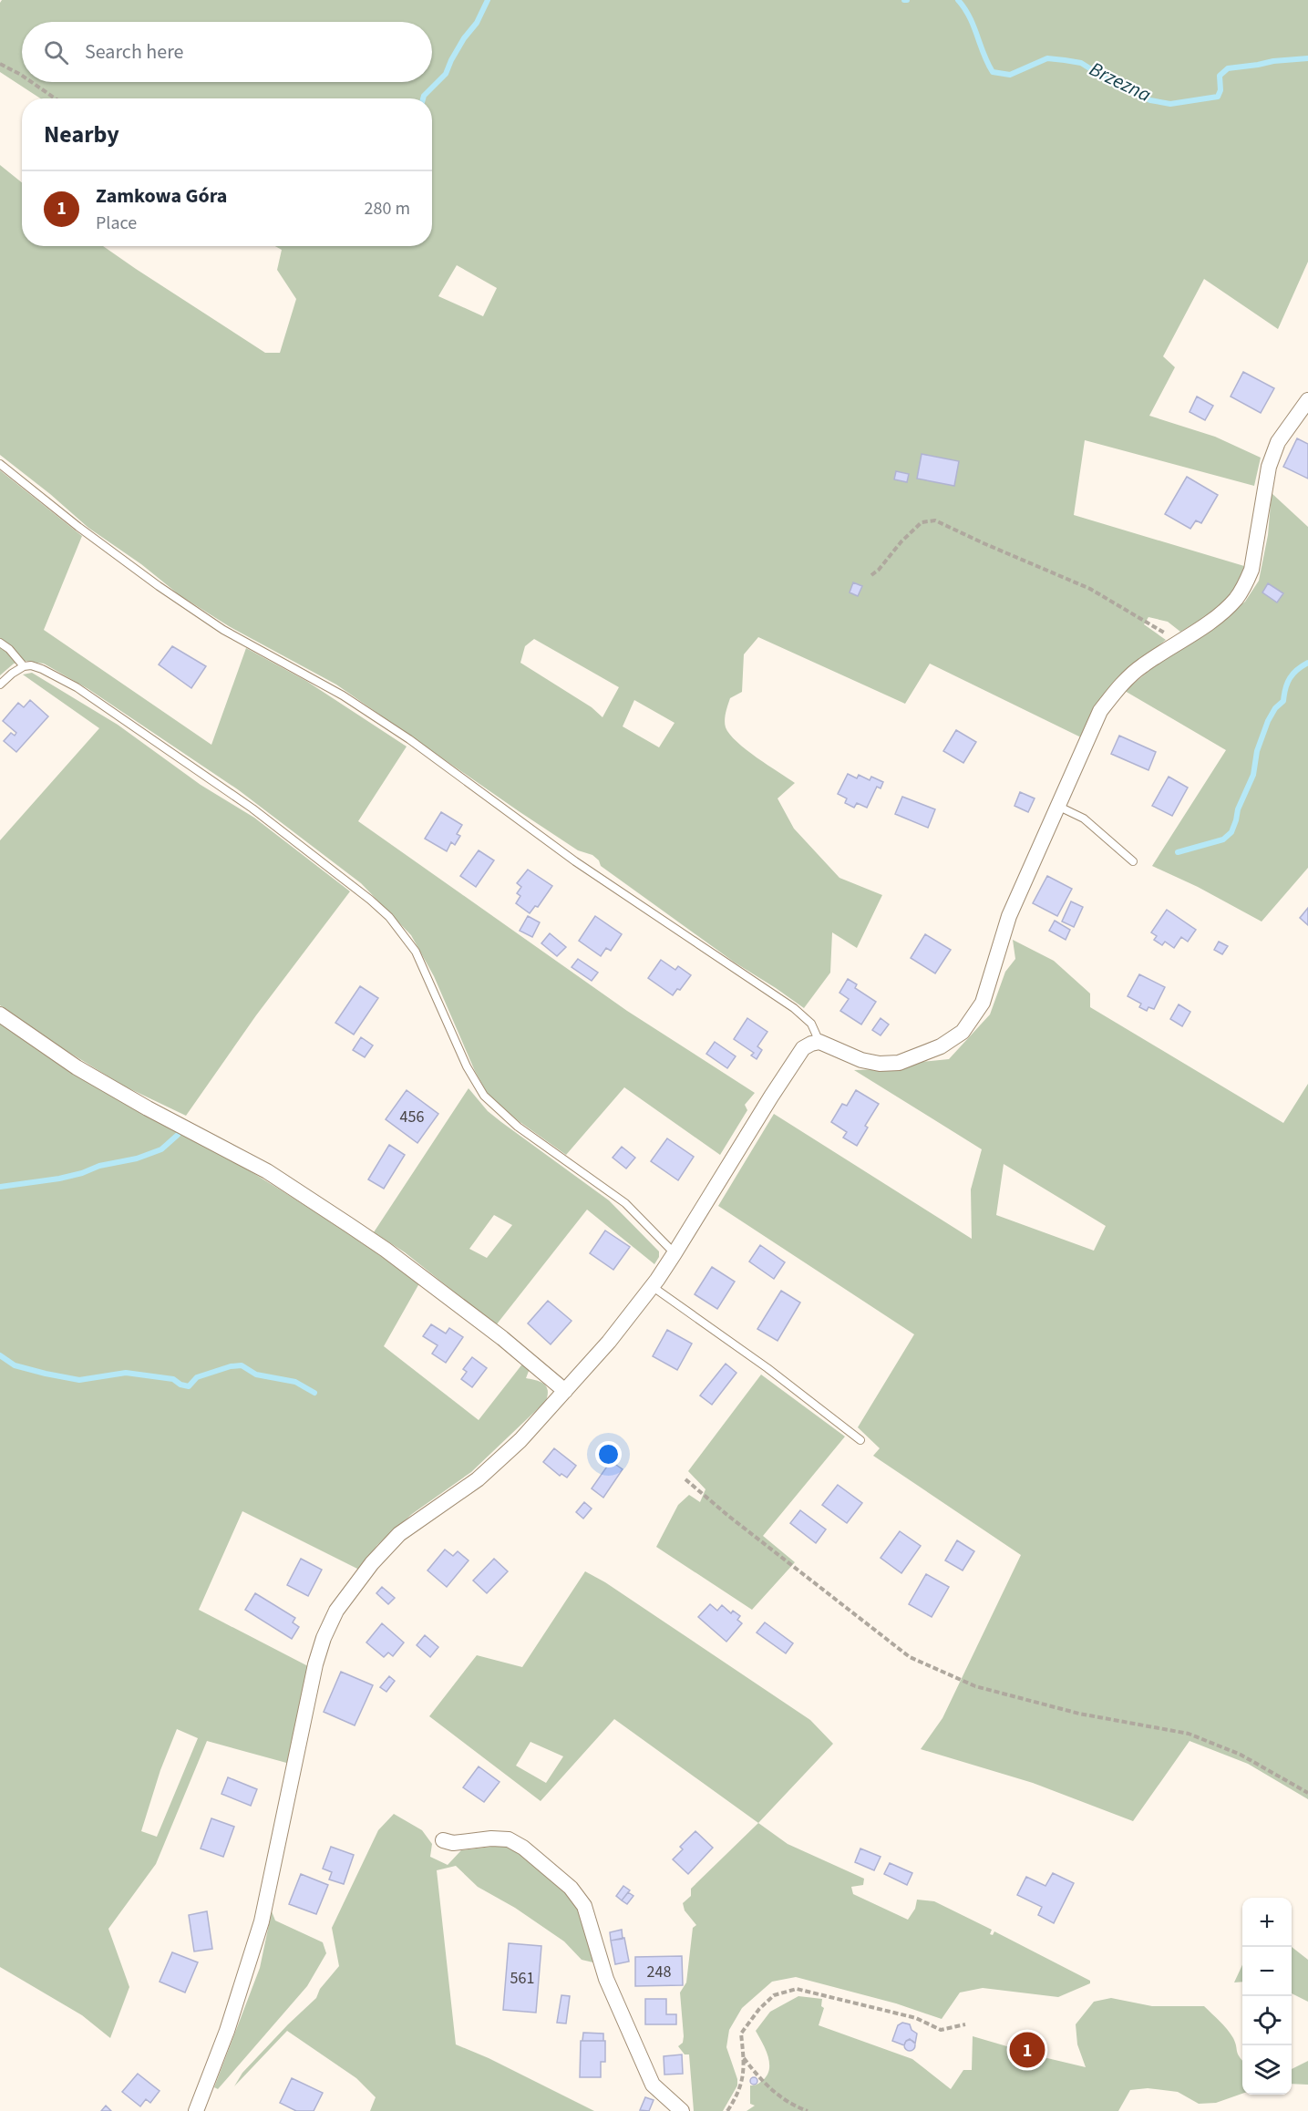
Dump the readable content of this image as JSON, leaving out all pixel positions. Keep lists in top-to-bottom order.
{
  "water": ["Brzezna"],
  "house_numbers": ["456", "248", "561"],
  "page": {
    "search": "Search here",
    "heading": "Nearby",
    "list": [
      {
        "mark": "1",
        "name": "Zamkowa Góra",
        "note": "Place",
        "value": "280 m"
      }
    ],
    "map_buttons": ["+", "−"],
    "pins": "1"
  }
}
